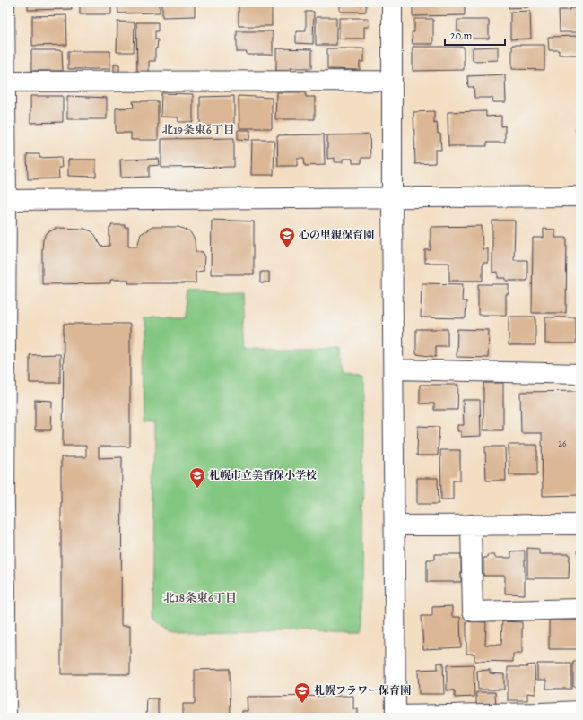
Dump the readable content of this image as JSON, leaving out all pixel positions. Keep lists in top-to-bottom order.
{
  "districts": ["北19条東6丁目", "北18条東6丁目"],
  "places": {
    "school or university": ["心の里親保育園", "札幌市立美香保小学校", "札幌フラワー保育園"]
  },
  "house_numbers": ["26"],
  "scale_bar": "20 m"
}
